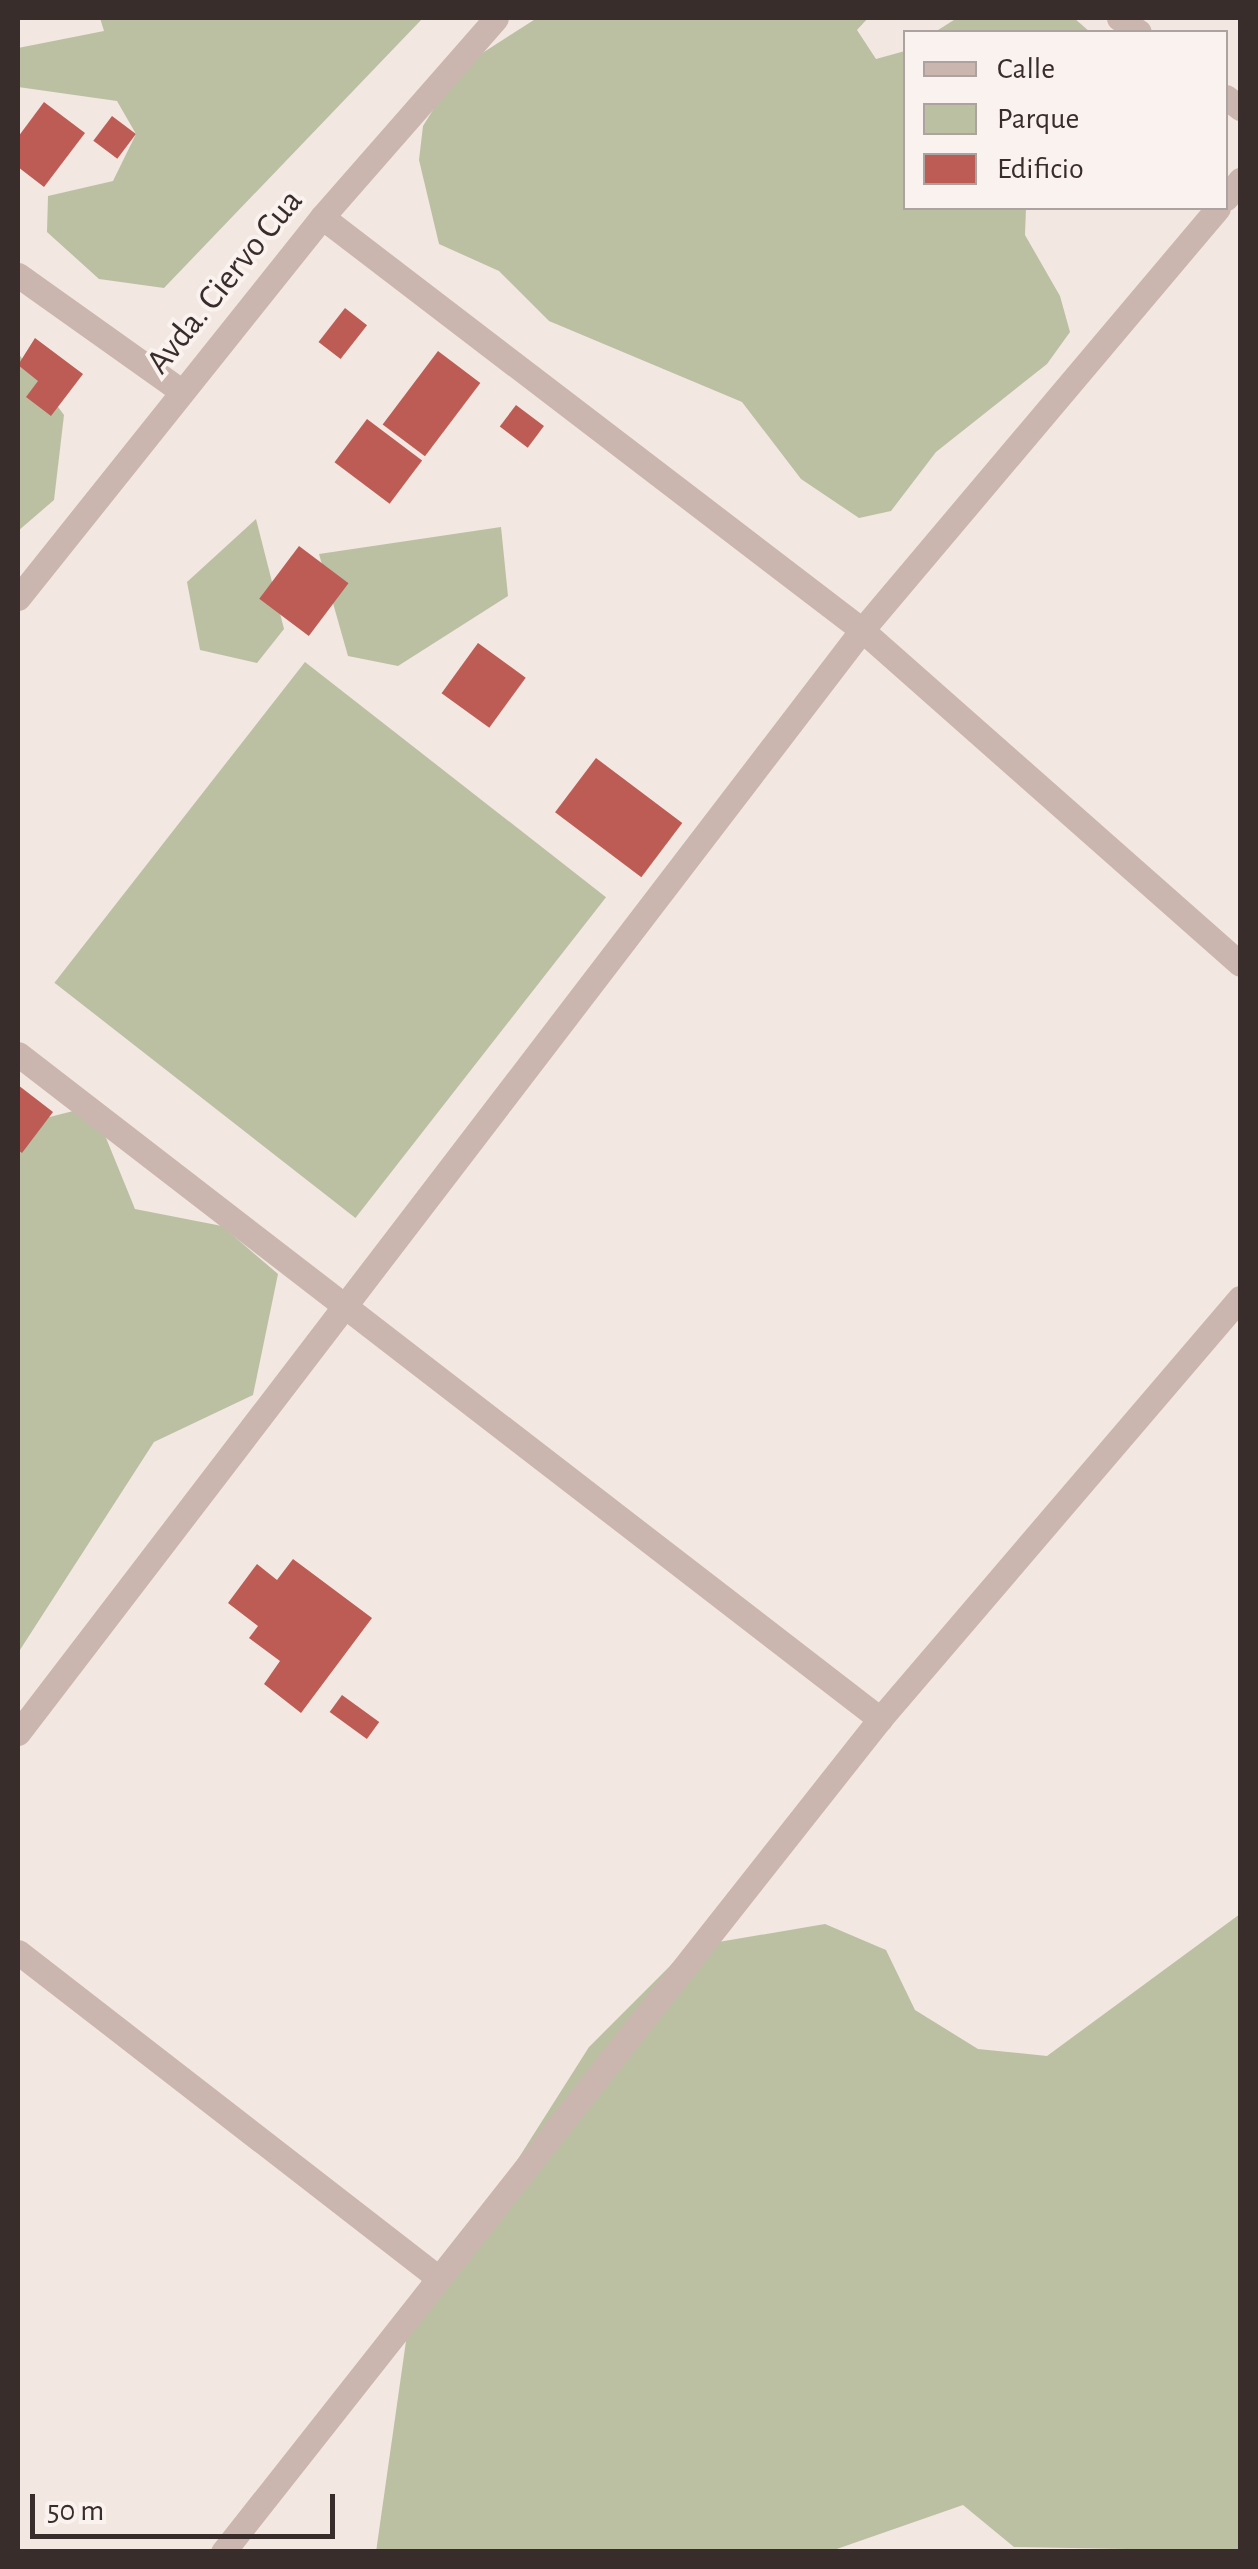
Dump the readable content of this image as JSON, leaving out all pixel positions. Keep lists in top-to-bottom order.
{
  "streets": {
    "street": ["Avda. Ciervo Cua"]
  },
  "legend": ["Calle", "Parque", "Edificio"],
  "scale_bar": "50 m"
}
